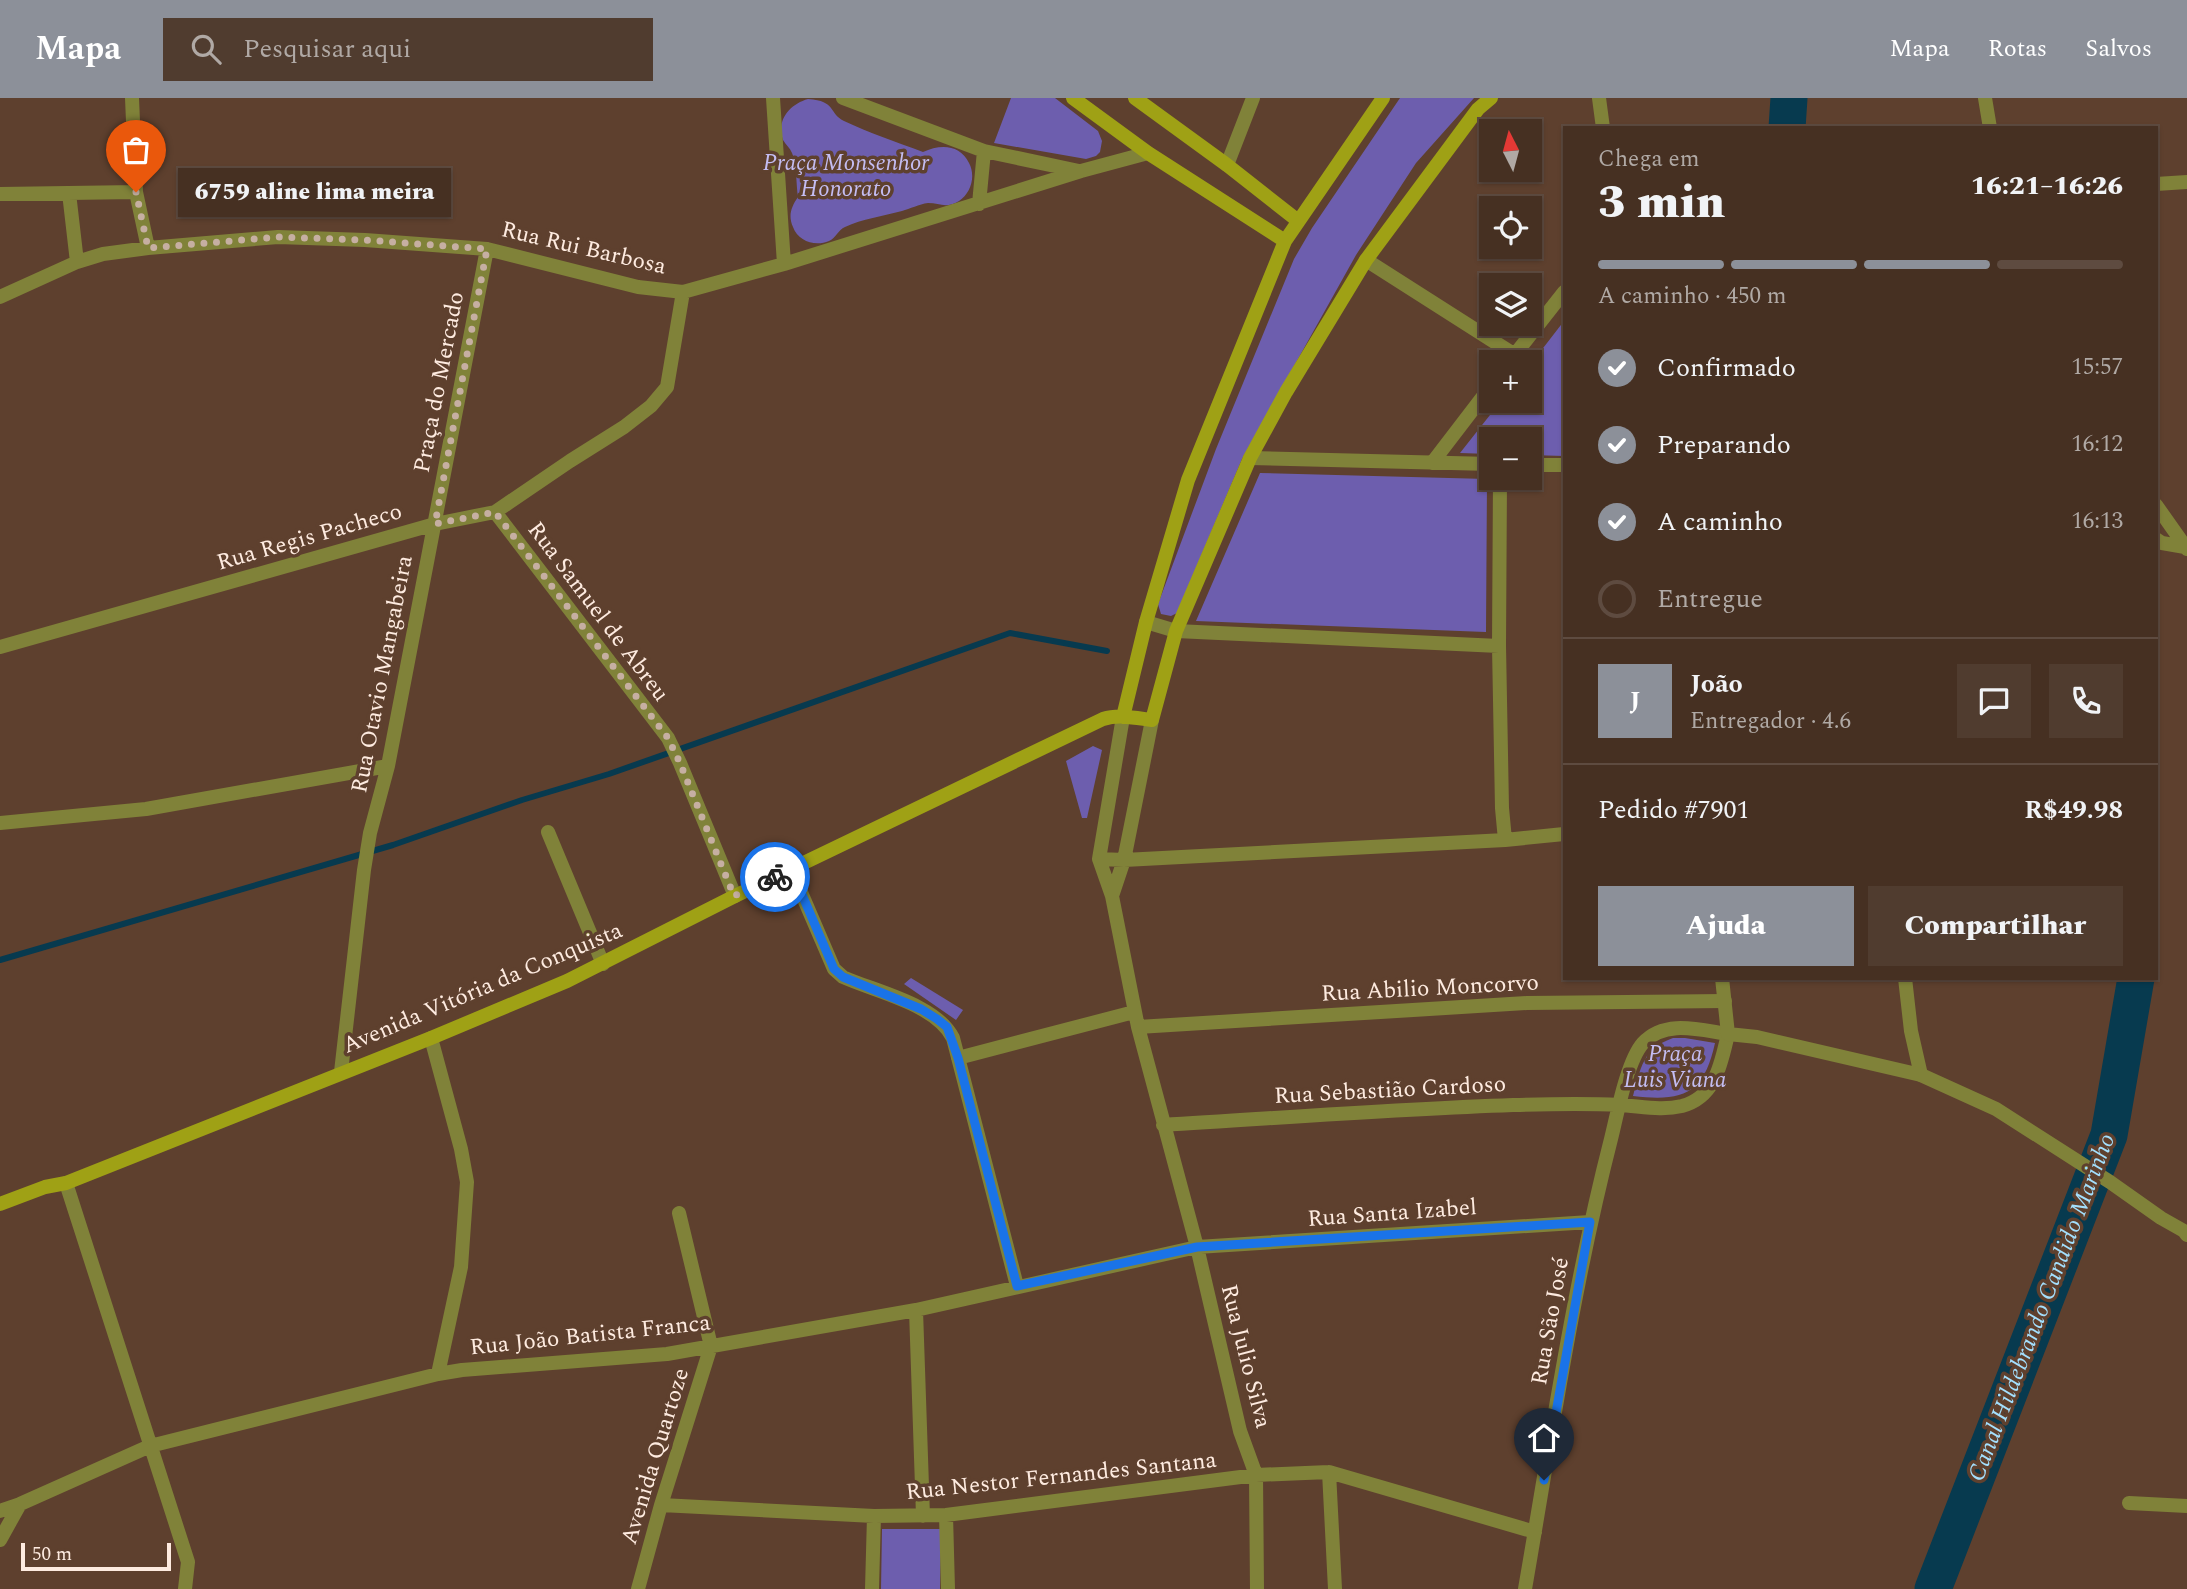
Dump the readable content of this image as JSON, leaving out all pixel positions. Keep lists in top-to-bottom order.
{
  "streets": {
    "main road": ["Avenida Vitória da Conquista"],
    "street": [
      "Rua Rui Barbosa",
      "Praça do Mercado",
      "Rua Regis Pacheco",
      "Rua Samuel de Abreu",
      "Rua Otavio Mangabeira",
      "Rua Abilio Moncorvo",
      "Rua Sebastião Cardoso",
      "Rua Santa Izabel",
      "Rua São José",
      "Rua João Batista Franca",
      "Rua Julio Silva",
      "Avenida Quartoze",
      "Rua Nestor Fernandes Santana"
    ]
  },
  "crossings": [
    ["Rua Rui Barbosa", "Praça do Mercado"],
    ["Rua Rui Barbosa", "Rua Regis Pacheco"],
    ["Praça do Mercado", "Rua Regis Pacheco"],
    ["Praça do Mercado", "Rua Otavio Mangabeira"],
    ["Rua Regis Pacheco", "Rua Samuel de Abreu"],
    ["Rua Regis Pacheco", "Rua Otavio Mangabeira"],
    ["Rua Samuel de Abreu", "Avenida Vitória da Conquista"],
    ["Rua Otavio Mangabeira", "Avenida Vitória da Conquista"],
    ["Rua Abilio Moncorvo", "Rua Julio Silva"],
    ["Rua Sebastião Cardoso", "Rua São José"],
    ["Rua Sebastião Cardoso", "Rua Julio Silva"],
    ["Rua Santa Izabel", "Rua São José"],
    ["Rua Santa Izabel", "Rua João Batista Franca"],
    ["Rua Santa Izabel", "Rua Julio Silva"],
    ["Rua São José", "Rua Nestor Fernandes Santana"],
    ["Rua João Batista Franca", "Rua Julio Silva"],
    ["Rua João Batista Franca", "Avenida Quartoze"],
    ["Rua Julio Silva", "Rua Nestor Fernandes Santana"],
    ["Avenida Quartoze", "Rua Nestor Fernandes Santana"]
  ],
  "water": ["Canal Hildebrando Candido Marinho"],
  "parks": ["Praça Monsenhor Honorato", "Praça Luis Viana"],
  "places": ["6759 aline lima meira"],
  "scale_bar": "50 m",
  "north": "top",
  "page": {
    "header": "Mapa",
    "search": "Pesquisar aqui",
    "nav": ["Mapa", "Rotas", "Salvos"],
    "map_buttons": ["+", "−"],
    "heading": ["3 min", "Chega em", "16:21–16:26"],
    "panel": [
      "João",
      "Entregador · 4.6",
      "Pedido #7901",
      "R$49.98"
    ],
    "bubble": "6759 aline lima meira",
    "bar": "A caminho · 450 m",
    "list": [
      ["Confirmado", "15:57"],
      ["Preparando", "16:12"],
      ["A caminho", "16:13"],
      "Entregue"
    ],
    "round": "J",
    "buttons": ["Ajuda", "Compartilhar"],
    "scale": "50 m"
  }
}
